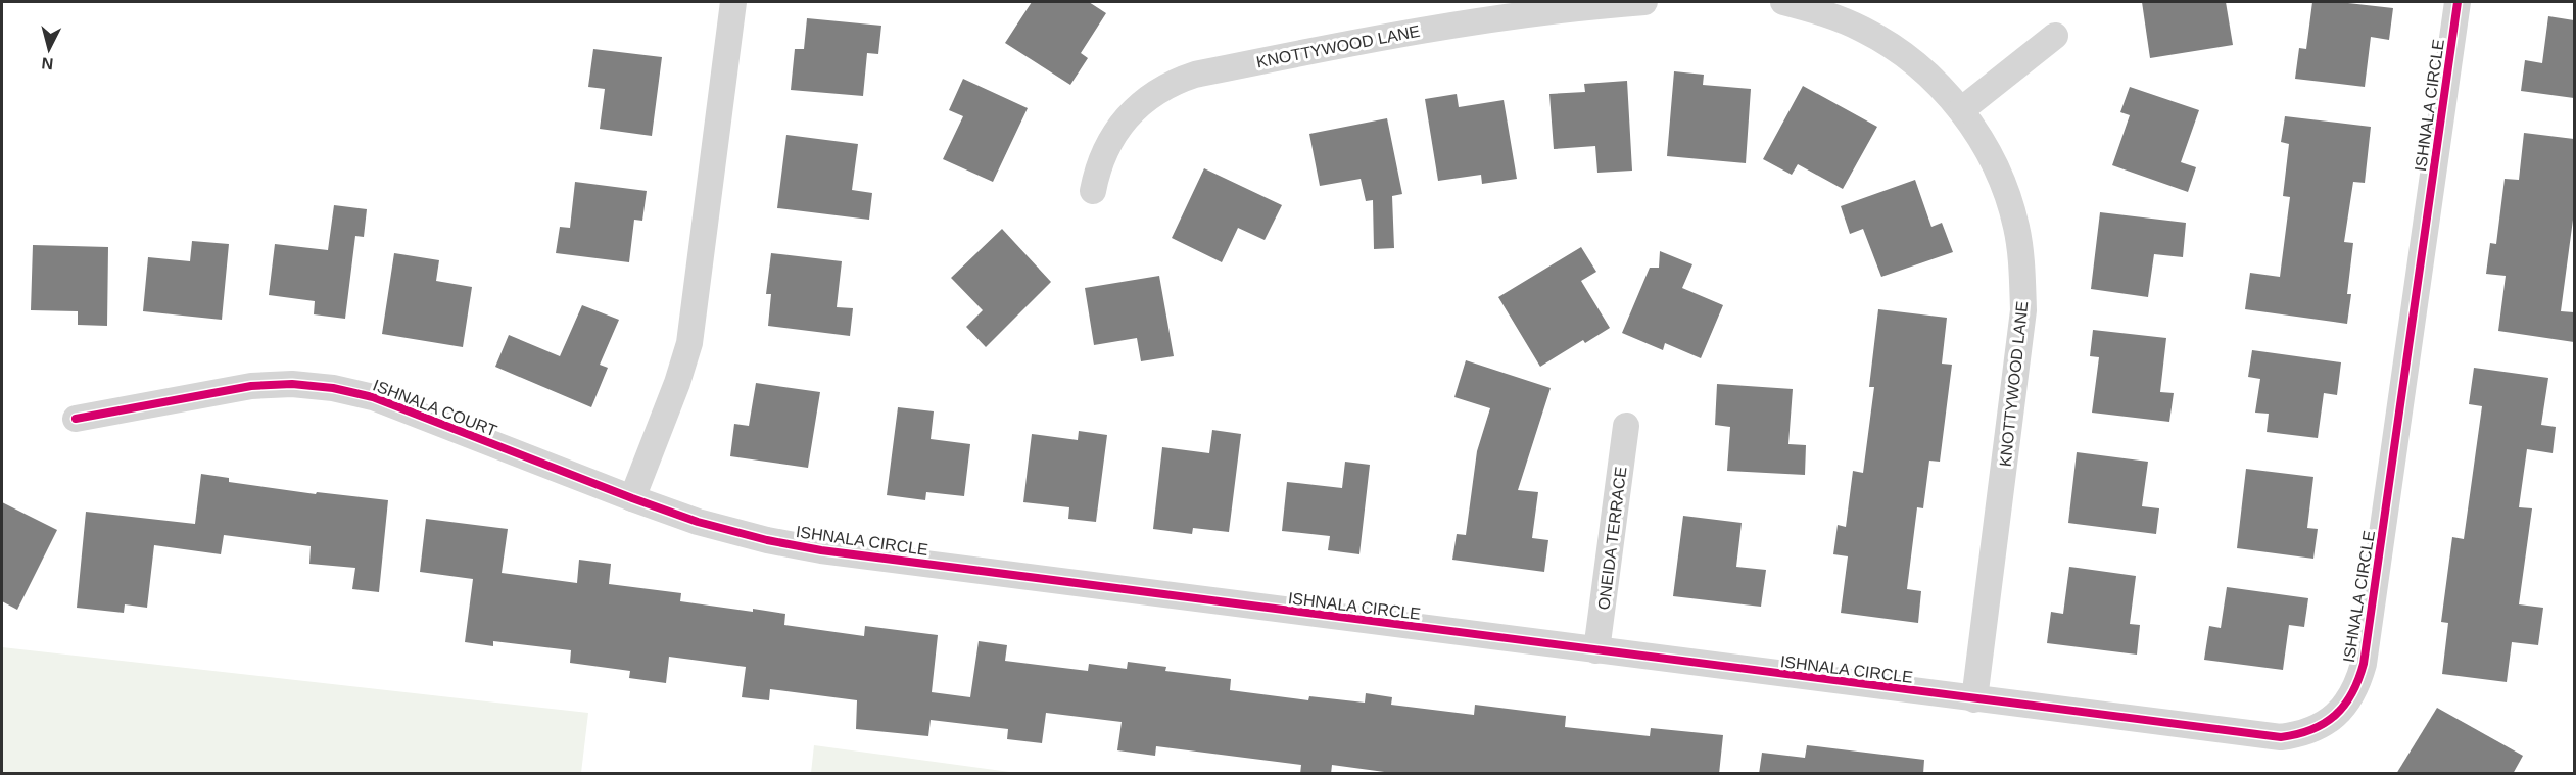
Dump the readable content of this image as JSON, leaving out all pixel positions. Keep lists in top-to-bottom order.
{
  "streets": {
    "street": [
      "KNOTTYWOOD LANE",
      "ISHNALA CIRCLE",
      "ISHNALA COURT",
      "ONEIDA TERRACE"
    ]
  },
  "crossings": [
    ["KNOTTYWOOD LANE", "ISHNALA CIRCLE"],
    ["ISHNALA CIRCLE", "ISHNALA COURT"],
    ["ISHNALA CIRCLE", "ONEIDA TERRACE"]
  ],
  "north": "bottom"
}
